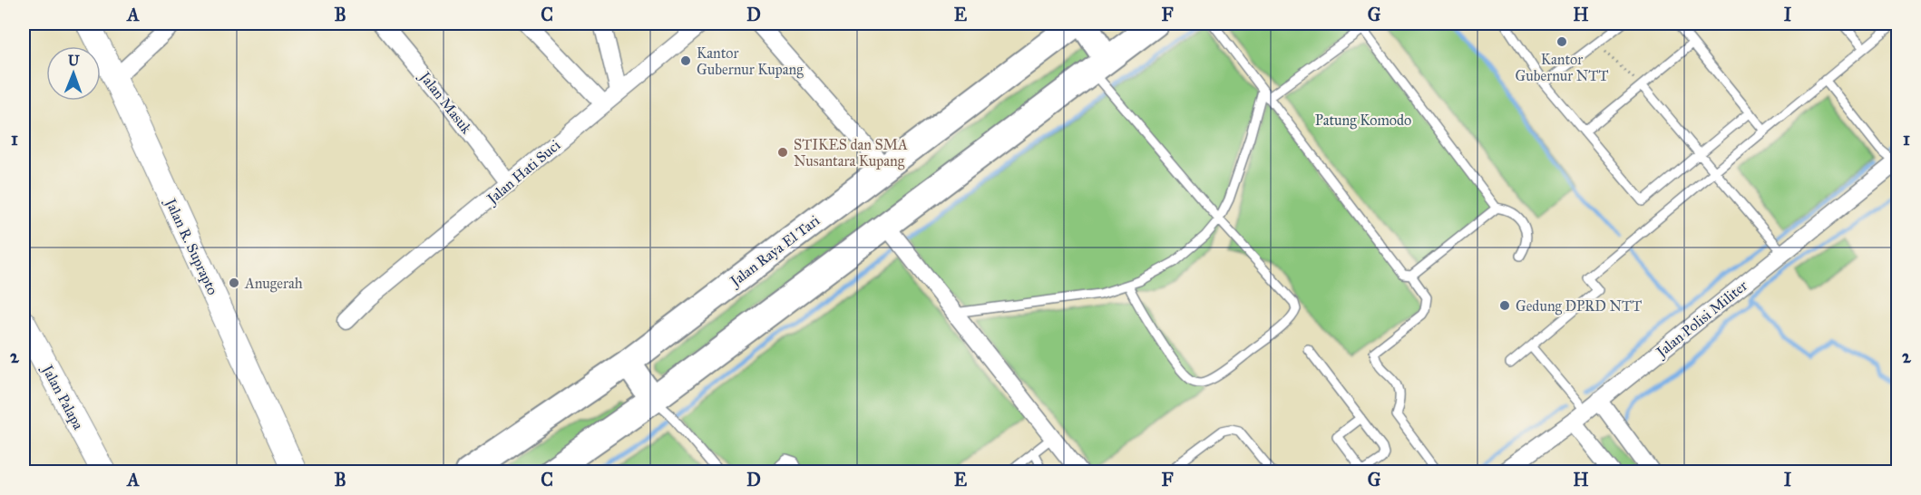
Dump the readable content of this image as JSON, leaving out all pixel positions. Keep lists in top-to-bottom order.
{
  "streets": {
    "main road": ["Jalan Raya El Tari"],
    "street": [
      "Jalan Masuk",
      "Jalan Hati Suci",
      "Jalan R. Suprapto",
      "Jalan Polisi Militer",
      "Jalan Palapa"
    ]
  },
  "crossings": [
    ["Jalan Masuk", "Jalan Hati Suci"]
  ],
  "parks": ["Patung Komodo"],
  "places": [
    "Kantor Gubernur NTT",
    "Kantor Gubernur Kupang",
    "STIKES dan SMA Nusantara Kupang",
    "Anugerah",
    "Gedung DPRD NTT"
  ],
  "north": "top",
  "grid": {
    "columns": [
      "A",
      "B",
      "C",
      "D",
      "E",
      "F",
      "G",
      "H",
      "I"
    ],
    "rows": ["1", "2"]
  }
}
